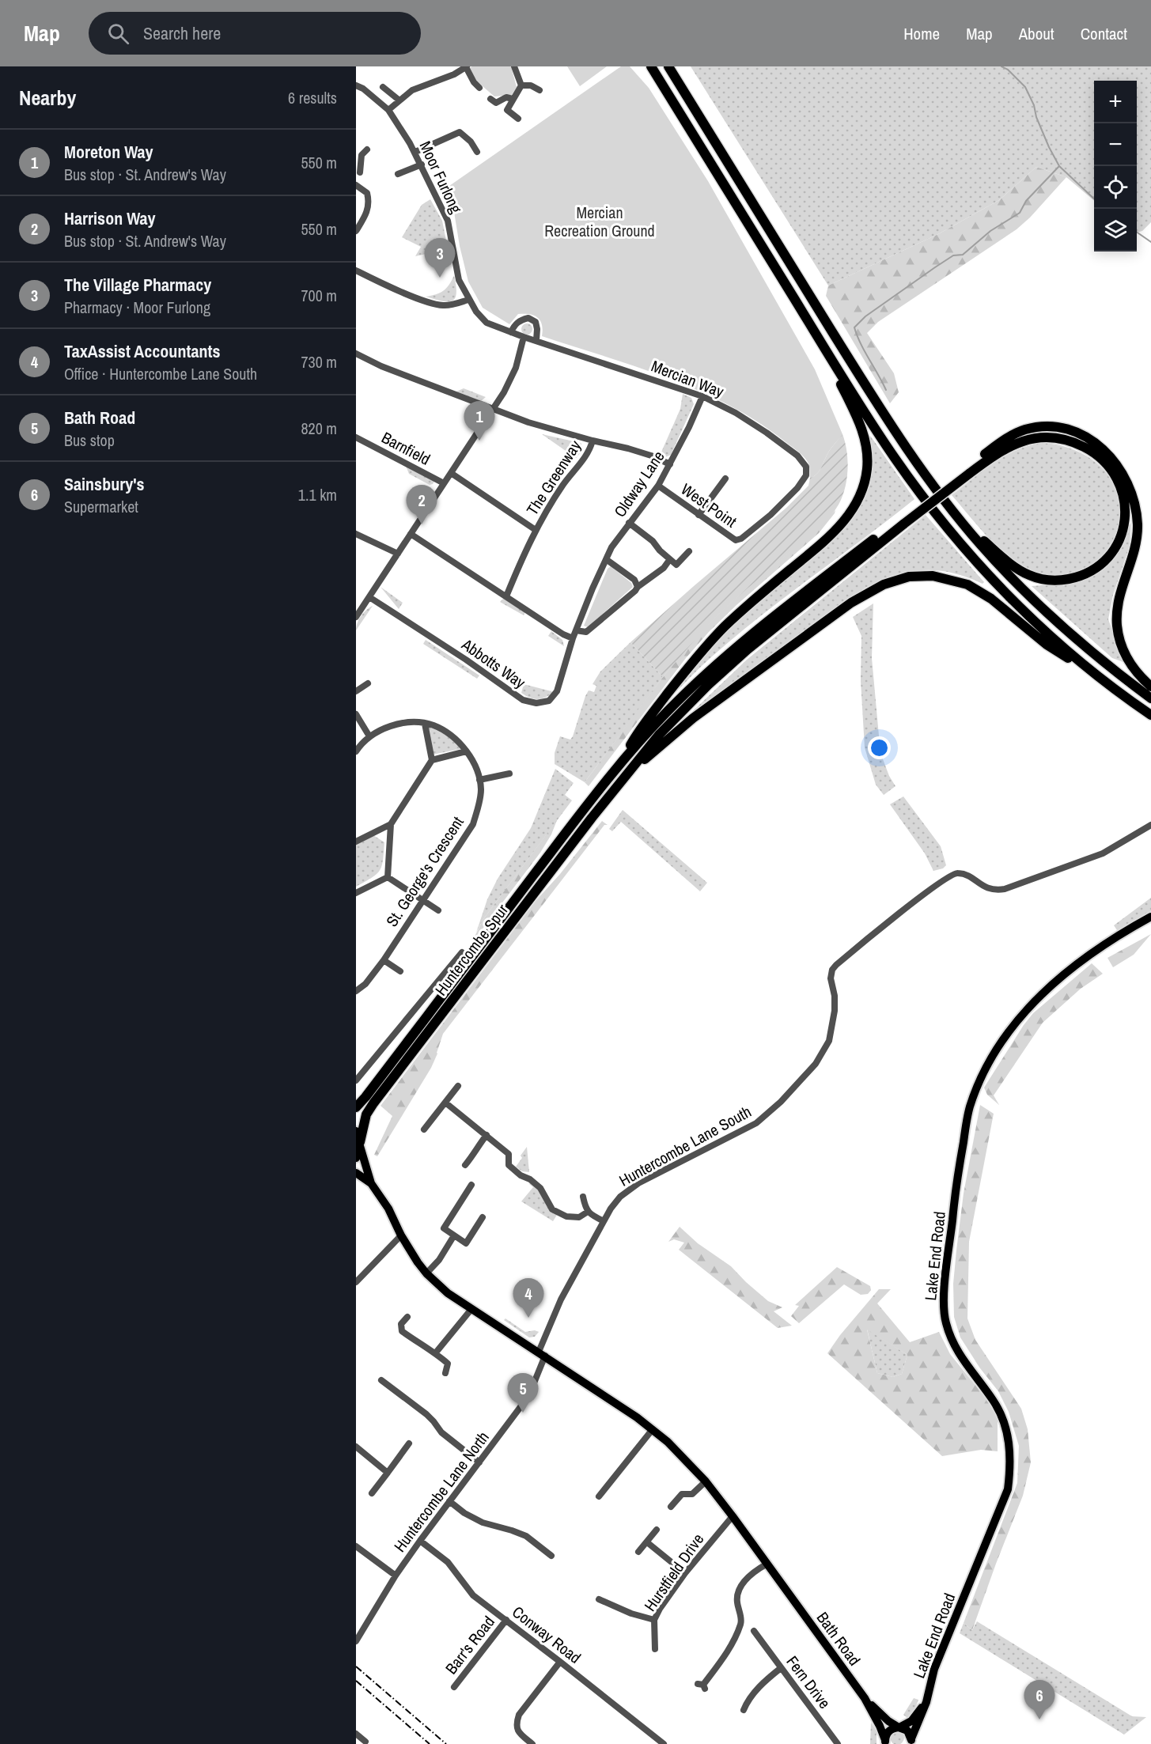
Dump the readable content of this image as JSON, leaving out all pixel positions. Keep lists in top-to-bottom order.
{
  "streets": {
    "highway": ["Huntercombe Spur"],
    "main road": ["Lake End Road", "Bath Road"],
    "street": [
      "Moor Furlong",
      "Mercian Way",
      "Barnfield",
      "The Greenway",
      "Oldway Lane",
      "West Point",
      "Abbotts Way",
      "St. George's Crescent",
      "Huntercombe Lane South",
      "Huntercombe Lane North",
      "Hurstfield Drive",
      "Conway Road",
      "Barr's Road",
      "Fern Drive"
    ]
  },
  "crossings": [
    ["Moor Furlong", "Mercian Way"],
    ["Mercian Way", "Oldway Lane"],
    ["Mercian Way", "West Point"],
    ["Oldway Lane", "West Point"],
    ["Oldway Lane", "Abbotts Way"],
    ["Huntercombe Spur", "Bath Road"],
    ["Huntercombe Lane South", "Huntercombe Lane North"],
    ["Huntercombe Lane South", "Bath Road"],
    ["Lake End Road", "Bath Road"],
    ["Huntercombe Lane North", "Conway Road"],
    ["Huntercombe Lane North", "Bath Road"],
    ["Hurstfield Drive", "Bath Road"],
    ["Conway Road", "Barr's Road"]
  ],
  "parks": ["Mercian Recreation Ground"],
  "page": {
    "header": "Map",
    "search": "Search here",
    "nav": [
      "Home",
      "Map",
      "About",
      "Contact"
    ],
    "heading": ["Nearby", "6 results"],
    "map_buttons": ["+", "−"],
    "list": [
      {
        "mark": "1",
        "name": "Moreton Way",
        "note": "Bus stop · St. Andrew's Way",
        "value": "550 m"
      },
      {
        "mark": "2",
        "name": "Harrison Way",
        "note": "Bus stop · St. Andrew's Way",
        "value": "550 m"
      },
      {
        "mark": "3",
        "name": "The Village Pharmacy",
        "note": "Pharmacy · Moor Furlong",
        "value": "700 m"
      },
      {
        "mark": "4",
        "name": "TaxAssist Accountants",
        "note": "Office · Huntercombe Lane South",
        "value": "730 m"
      },
      {
        "mark": "5",
        "name": "Bath Road",
        "note": "Bus stop",
        "value": "820 m"
      },
      {
        "mark": "6",
        "name": "Sainsbury's",
        "note": "Supermarket",
        "value": "1.1 km"
      }
    ],
    "pins": [
      "3",
      "1",
      "2",
      "4",
      "5",
      "6"
    ]
  }
}
